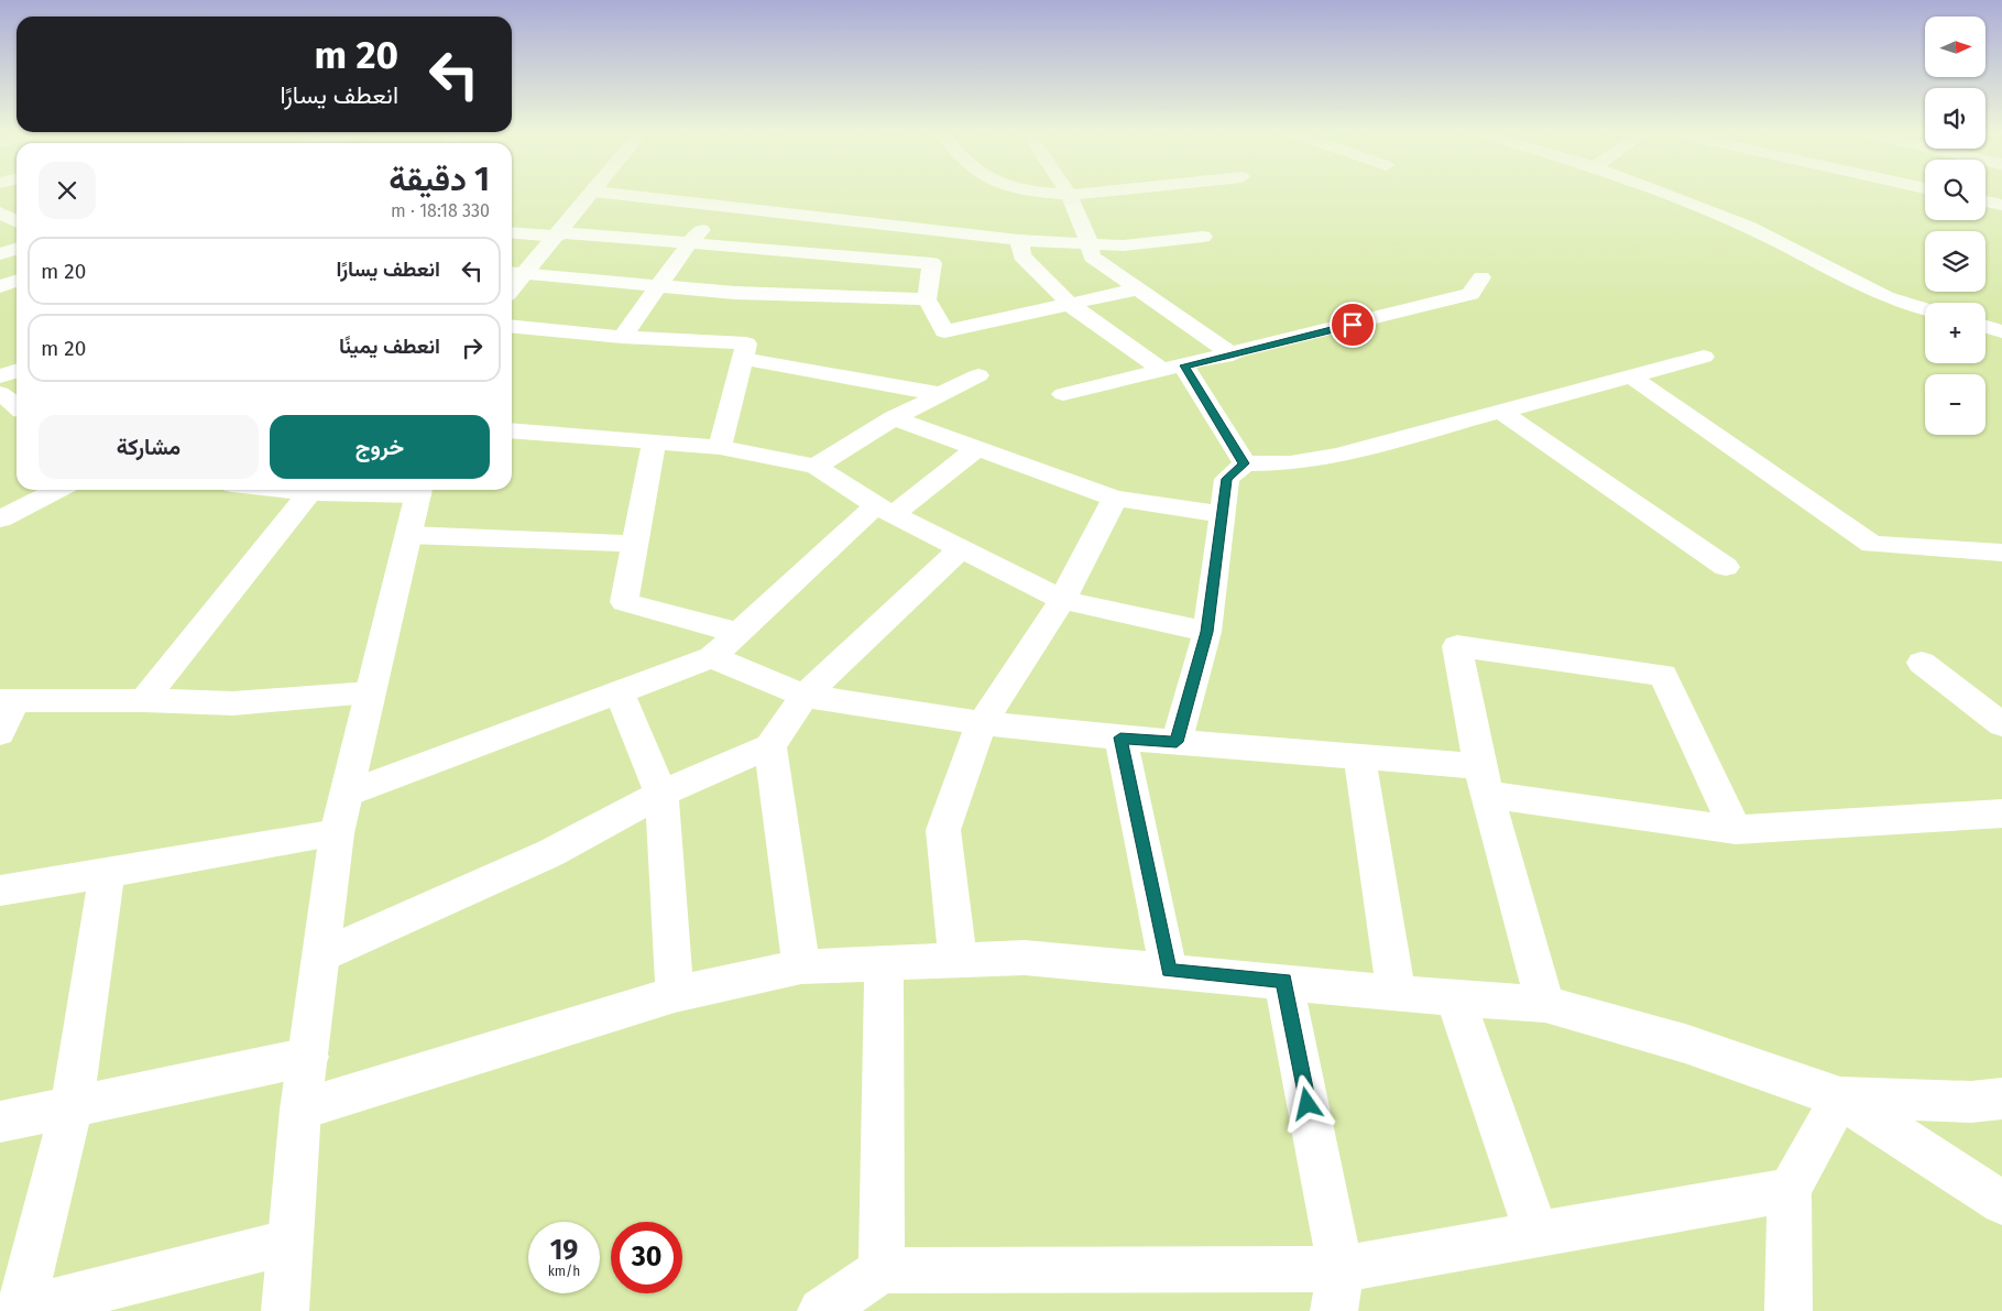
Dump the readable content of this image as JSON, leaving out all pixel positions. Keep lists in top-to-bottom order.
{
  "north": "right",
  "page": {
    "map_buttons": ["+", "−"],
    "turn": ["20 m", "انعطف يسارًا"],
    "heading": ["1 دقيقة", "330 m · 18:18"],
    "list": [
      {
        "name": "انعطف يسارًا",
        "value": "20 m"
      },
      {
        "name": "انعطف يمينًا",
        "value": "20 m"
      }
    ],
    "buttons": ["خروج", "مشاركة"],
    "speed": "19 km/h",
    "limit": "30"
  }
}
